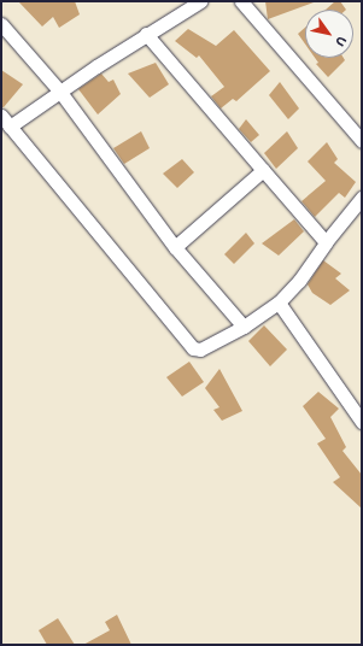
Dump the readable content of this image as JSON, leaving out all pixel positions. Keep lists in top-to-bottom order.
{
  "north": "bottom right"
}
